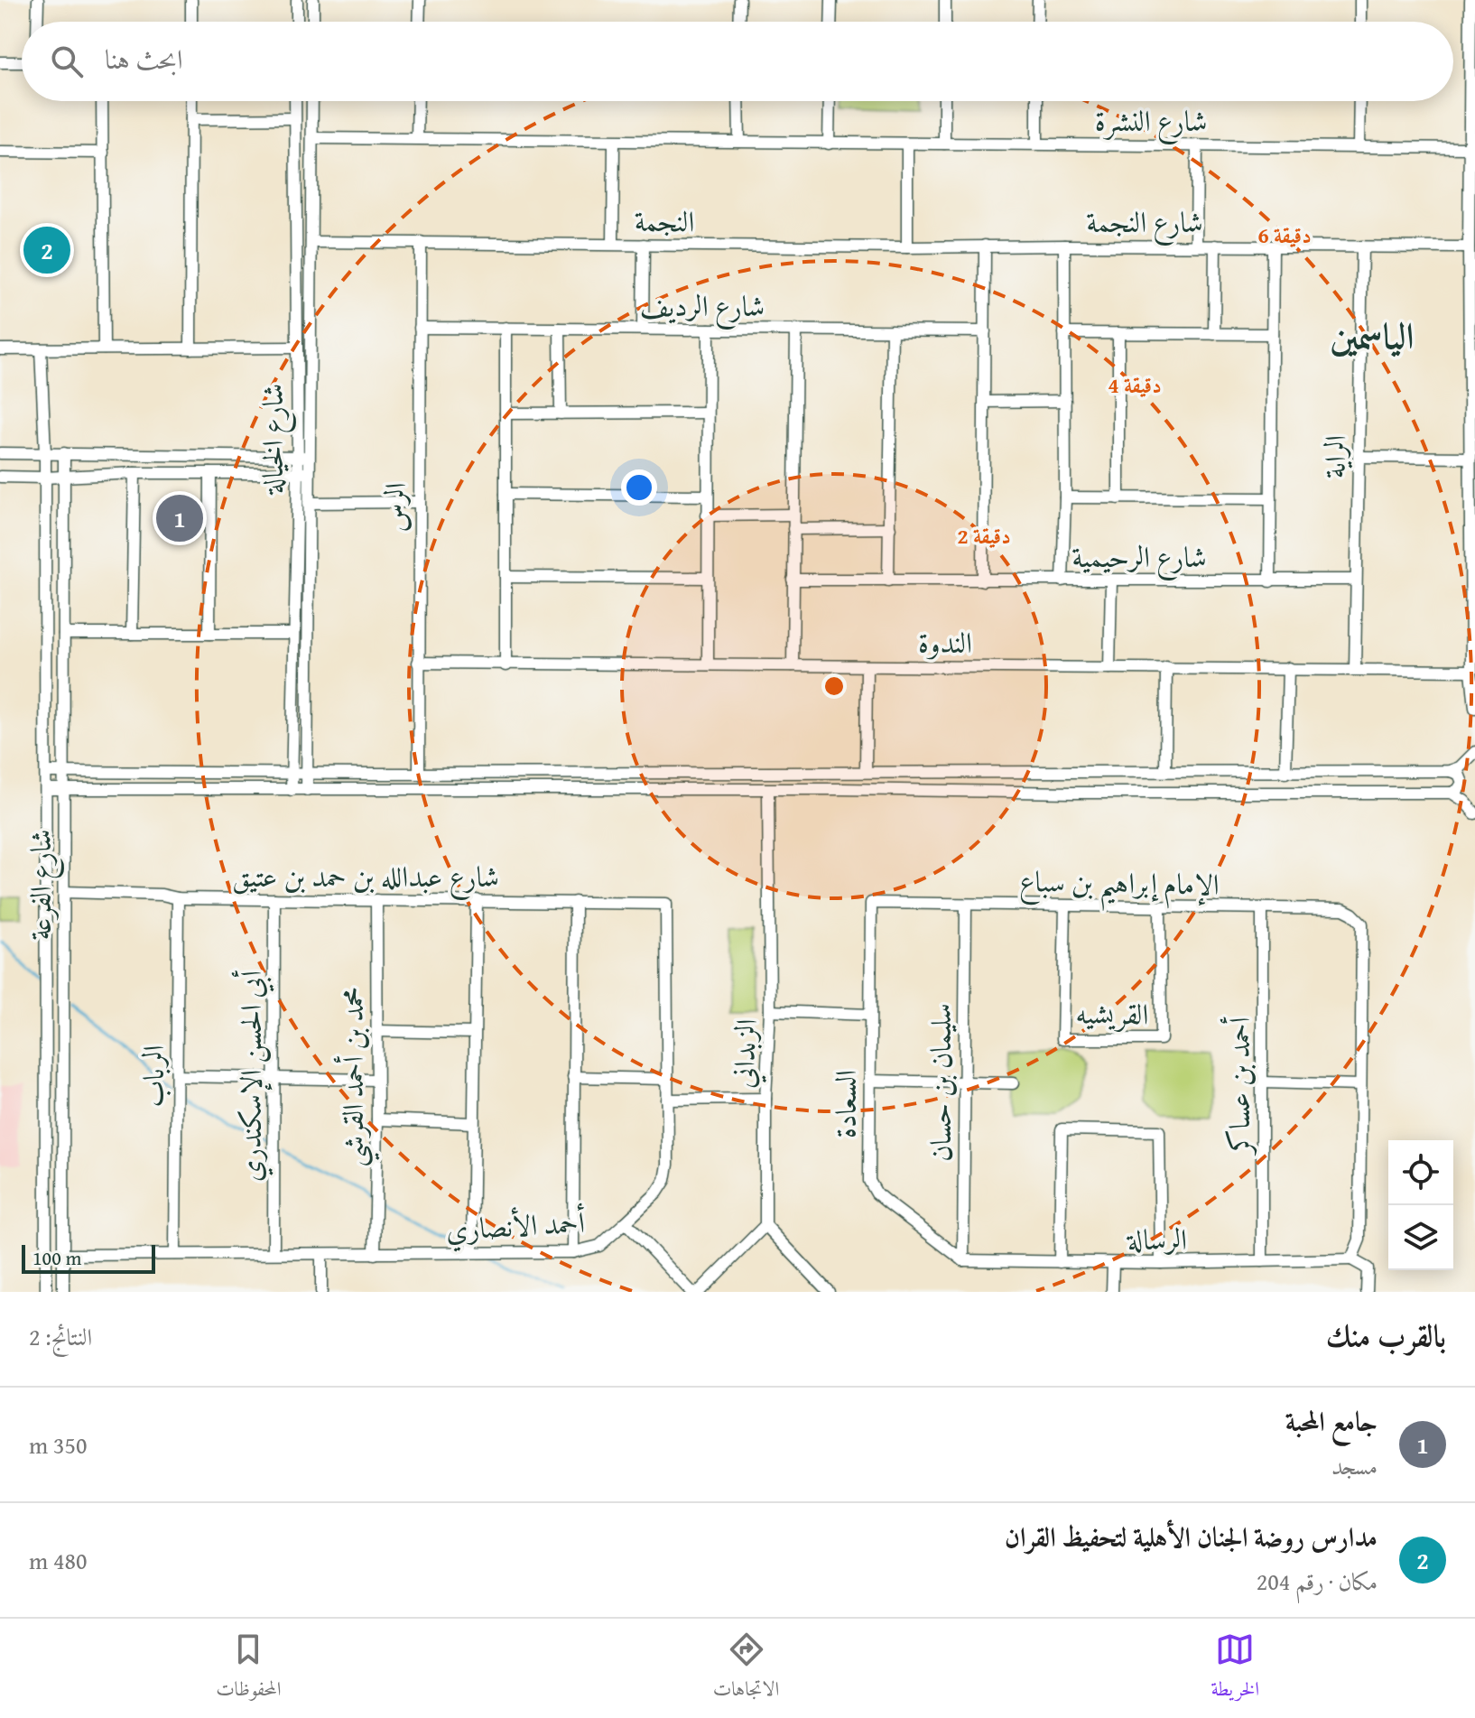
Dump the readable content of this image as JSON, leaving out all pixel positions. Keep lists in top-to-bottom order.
{
  "streets": {
    "street": [
      "شارع النشرة",
      "النجمة",
      "شارع النجمة",
      "شارع الرديف",
      "شارع الخيالة",
      "الراية",
      "الرس",
      "شارع الرحيمية",
      "الندوة",
      "شارع عبدالله بن حمد بن عتيق",
      "الإمام إبراهيم بن سباع",
      "شارع الفرعة",
      "القريشيه",
      "الزبداني",
      "الرباب",
      "أبي الحسن الإسكندري",
      "محمد بن أحمد القرشي",
      "سليمان بن حسان",
      "أحمد بن عساكر",
      "السعادة",
      "أحمد الأنصاري",
      "الرسالة"
    ]
  },
  "crossings": [
    ["شارع النشرة", "شارع الخيالة"],
    ["النجمة", "شارع النجمة"],
    ["النجمة", "شارع الخيالة"],
    ["النجمة", "الرس"],
    ["شارع النجمة", "الراية"],
    ["شارع الرديف", "الرس"],
    ["الراية", "شارع الرحيمية"],
    ["الراية", "الندوة"],
    ["الرس", "الندوة"],
    ["شارع عبدالله بن حمد بن عتيق", "شارع الفرعة"],
    ["شارع عبدالله بن حمد بن عتيق", "الرباب"],
    ["شارع عبدالله بن حمد بن عتيق", "أبي الحسن الإسكندري"],
    ["شارع عبدالله بن حمد بن عتيق", "محمد بن أحمد القرشي"],
    ["شارع عبدالله بن حمد بن عتيق", "أحمد الأنصاري"],
    ["الإمام إبراهيم بن سباع", "القريشيه"],
    ["الإمام إبراهيم بن سباع", "سليمان بن حسان"],
    ["الإمام إبراهيم بن سباع", "أحمد بن عساكر"],
    ["الإمام إبراهيم بن سباع", "السعادة"],
    ["شارع الفرعة", "أحمد الأنصاري"],
    ["الرباب", "أحمد الأنصاري"],
    ["أبي الحسن الإسكندري", "أحمد الأنصاري"],
    ["محمد بن أحمد القرشي", "أحمد الأنصاري"],
    ["سليمان بن حسان", "السعادة"],
    ["سليمان بن حسان", "الرسالة"],
    ["أحمد بن عساكر", "الرسالة"],
    ["السعادة", "الرسالة"]
  ],
  "districts": ["الياسمين"],
  "scale_bar": "100 m",
  "page": {
    "search": "ابحث هنا",
    "pins": ["2", "1"],
    "scale": "100 m",
    "heading": ["بالقرب منك", "النتائج: 2"],
    "list": [
      {
        "mark": "1",
        "name": "جامع المحبة",
        "note": "مسجد",
        "value": "350 m"
      },
      {
        "mark": "2",
        "name": "مدارس روضة الجنان الأهلية لتحفيظ القران",
        "note": "مكان · رقم 204",
        "value": "480 m"
      }
    ],
    "nav": ["الخريطة", "الاتجاهات", "المحفوظات"]
  },
  "rings": ["6 دقيقة", "4 دقيقة", "2 دقيقة"]
}
